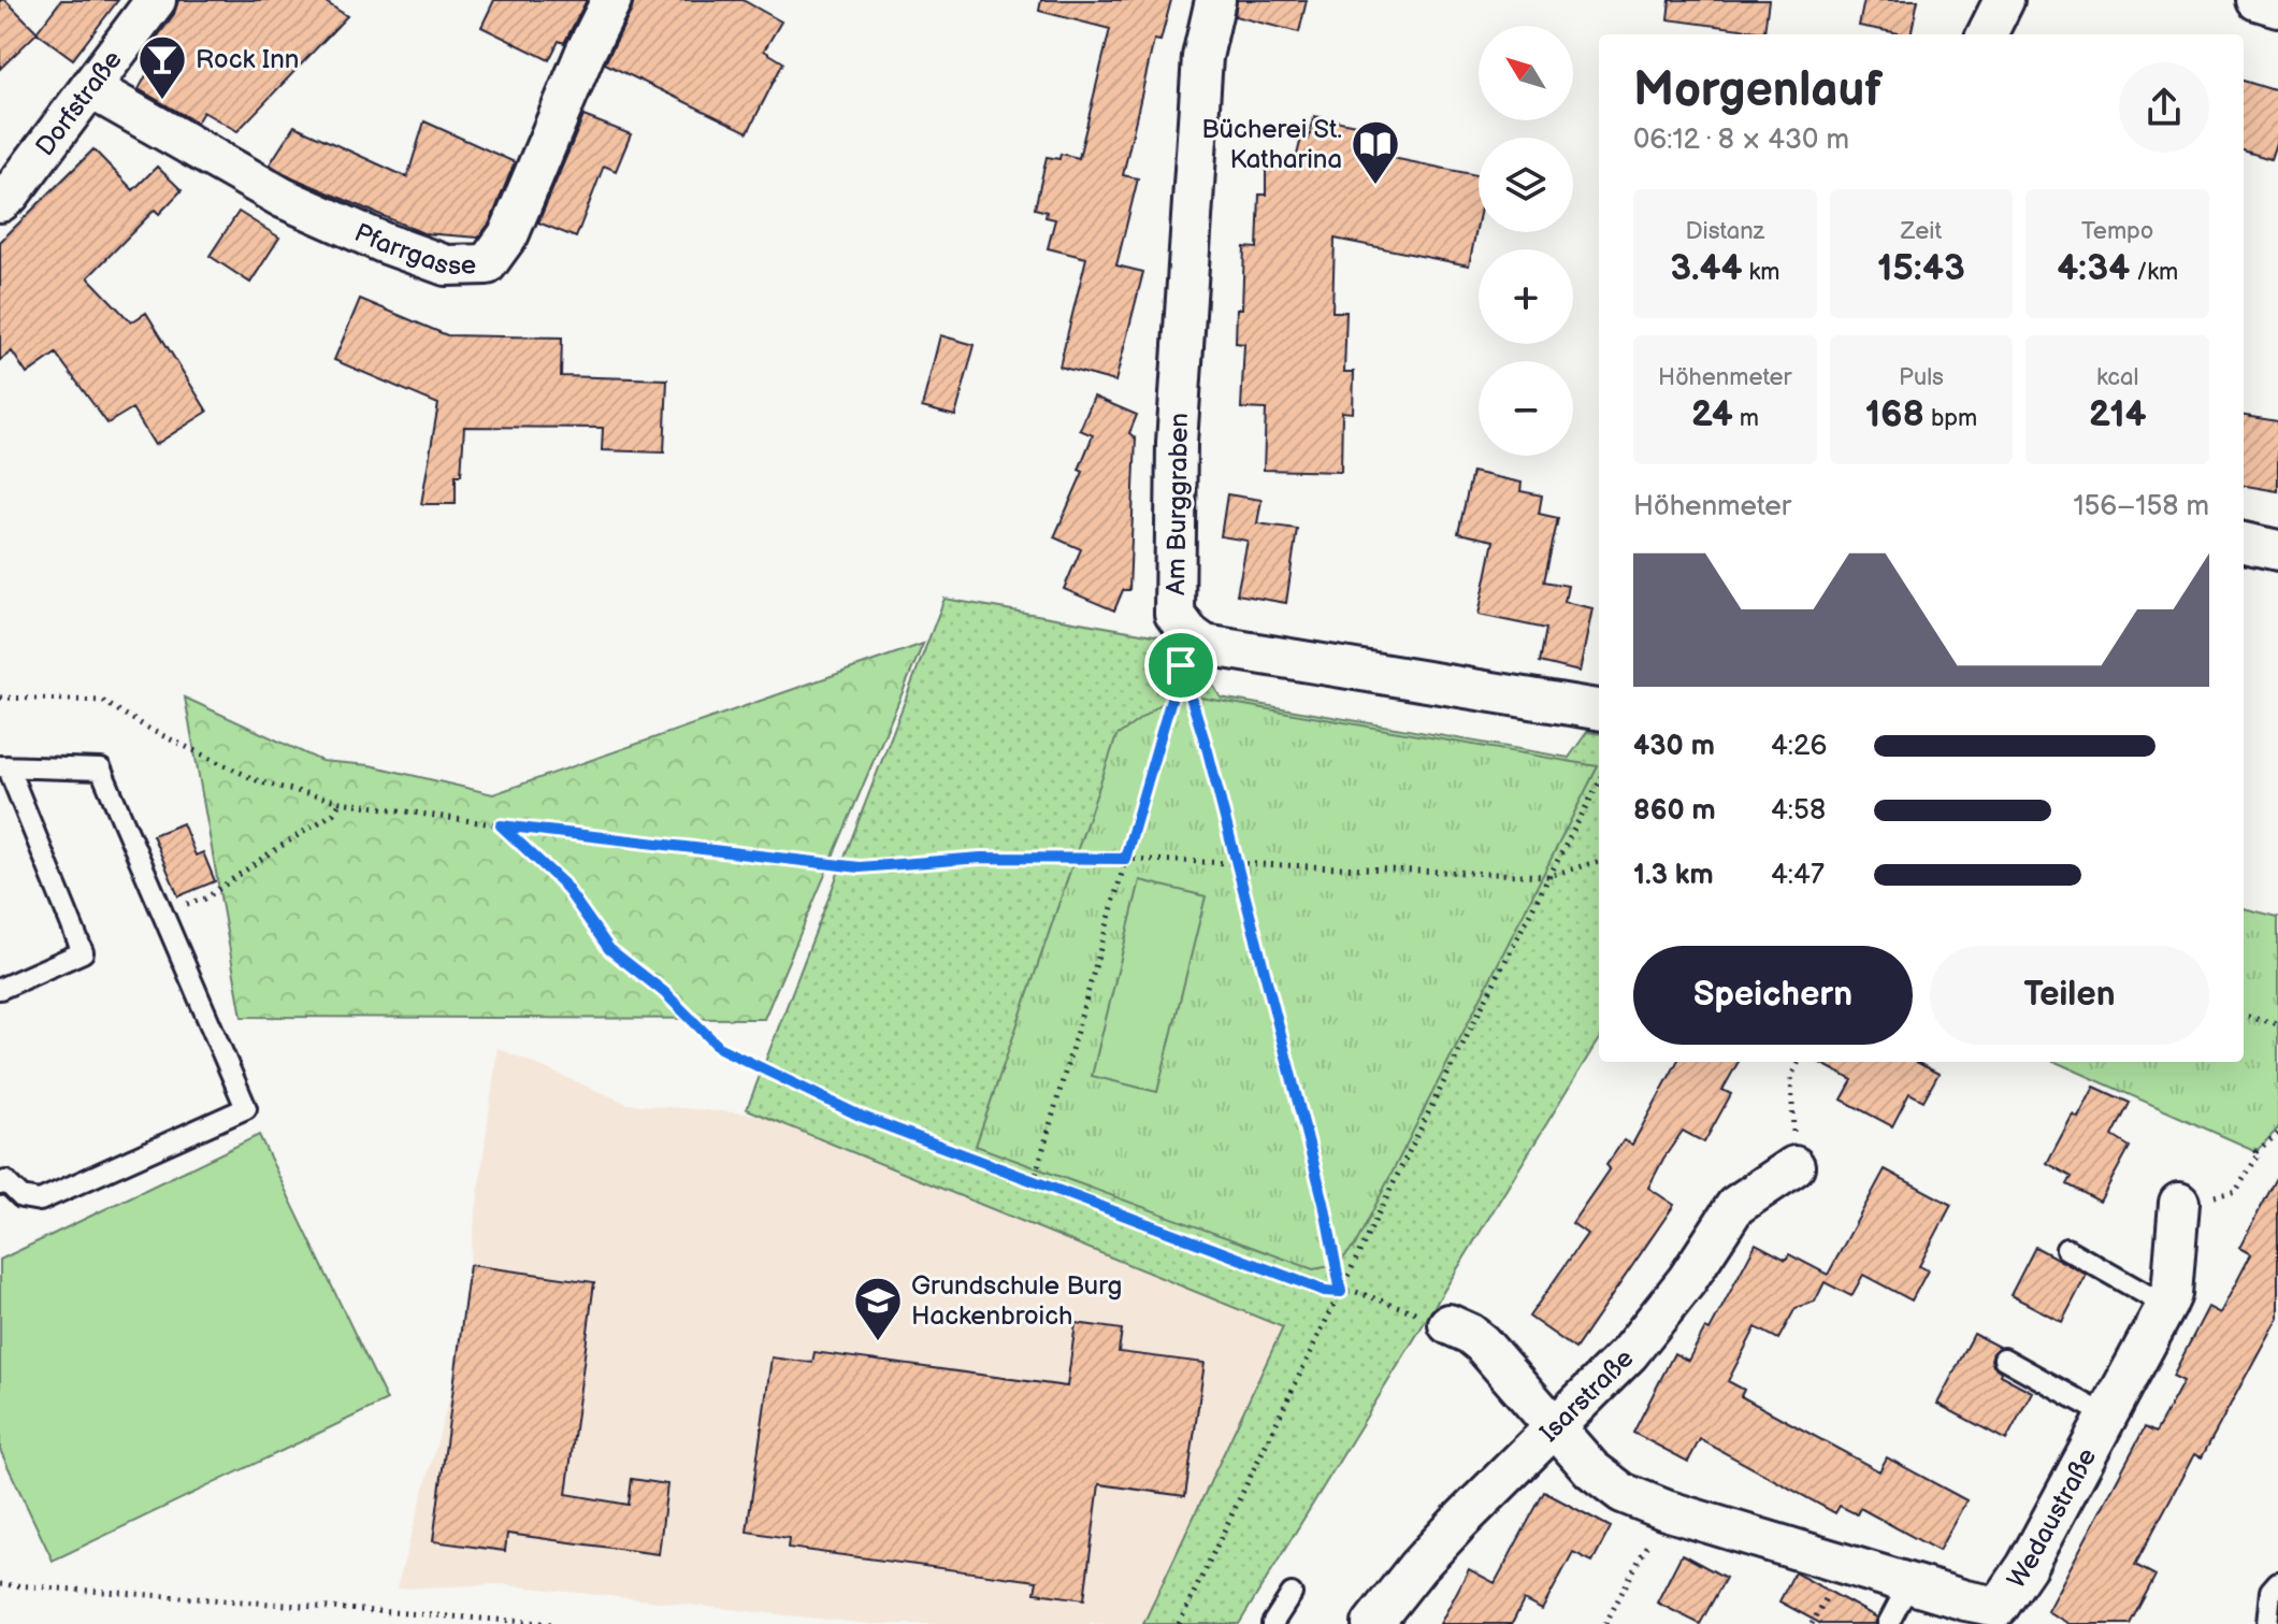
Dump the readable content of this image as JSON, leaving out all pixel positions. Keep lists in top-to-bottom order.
{
  "streets": {
    "street": [
      "Dorfstraße",
      "Pfarrgasse",
      "Am Burggraben",
      "Isarstraße",
      "Wedaustraße"
    ]
  },
  "crossings": [
    ["Dorfstraße", "Pfarrgasse"],
    ["Isarstraße", "Wedaustraße"]
  ],
  "places": {
    "bar": ["Rock Inn"],
    "library": ["Bücherei St. Katharina"],
    "school or university": ["Grundschule Burg Hackenbroich"]
  },
  "north": "top left",
  "page": {
    "map_buttons": ["+", "−"],
    "heading": ["Morgenlauf", "06:12 · 8 × 430 m"],
    "stats": [
      ["Distanz", "3.44 km"],
      ["Zeit", "15:43"],
      ["Tempo", "4:34 /km"],
      ["Höhenmeter", "24 m"],
      ["Puls", "168 bpm"],
      ["kcal", "214"]
    ],
    "chart": ["Höhenmeter", "156–158 m"],
    "list": [
      {
        "name": "430 m",
        "note": "4:26"
      },
      {
        "name": "860 m",
        "note": "4:58"
      },
      {
        "name": "1.3 km",
        "note": "4:47"
      }
    ],
    "buttons": ["Speichern", "Teilen"]
  }
}
